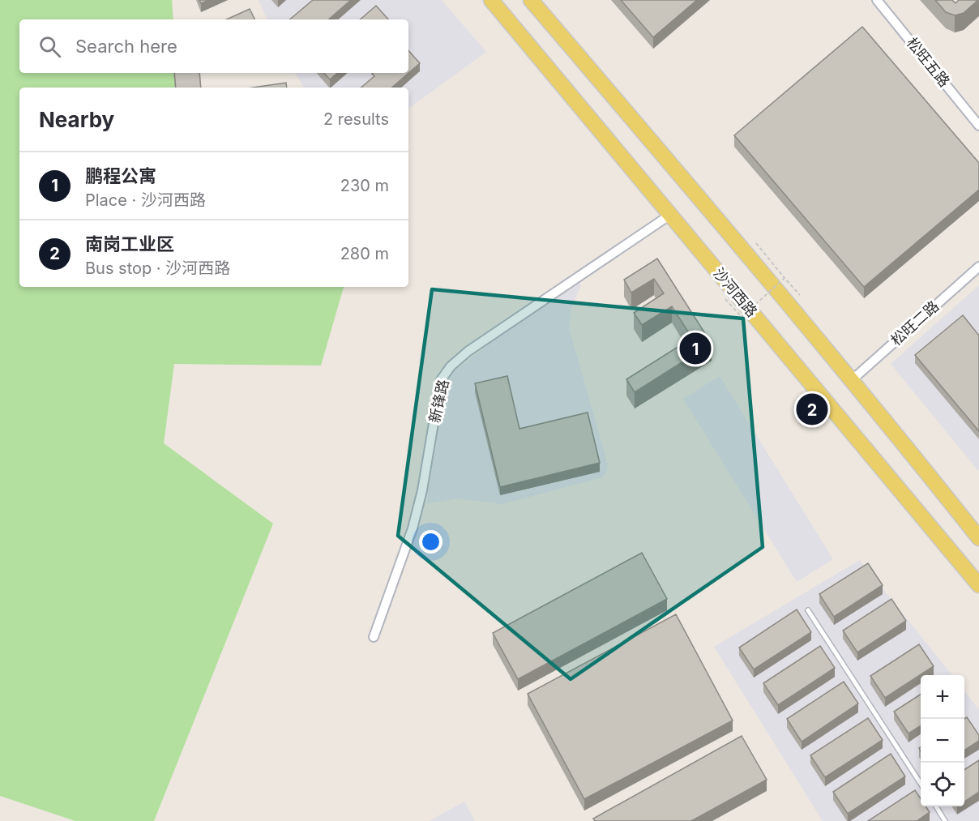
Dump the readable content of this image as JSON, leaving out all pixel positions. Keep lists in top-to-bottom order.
{
  "streets": {
    "main road": ["沙河西路"],
    "street": ["松旺五路", "松旺二路", "新锋路"]
  },
  "crossings": [
    ["沙河西路", "新锋路"]
  ],
  "page": {
    "search": "Search here",
    "heading": ["Nearby", "2 results"],
    "list": [
      {
        "mark": "1",
        "name": "鹏程公寓",
        "note": "Place · 沙河西路",
        "value": "230 m"
      },
      {
        "mark": "2",
        "name": "南岗工业区",
        "note": "Bus stop · 沙河西路",
        "value": "280 m"
      }
    ],
    "pins": ["1", "2"],
    "map_buttons": ["+", "−"]
  }
}
